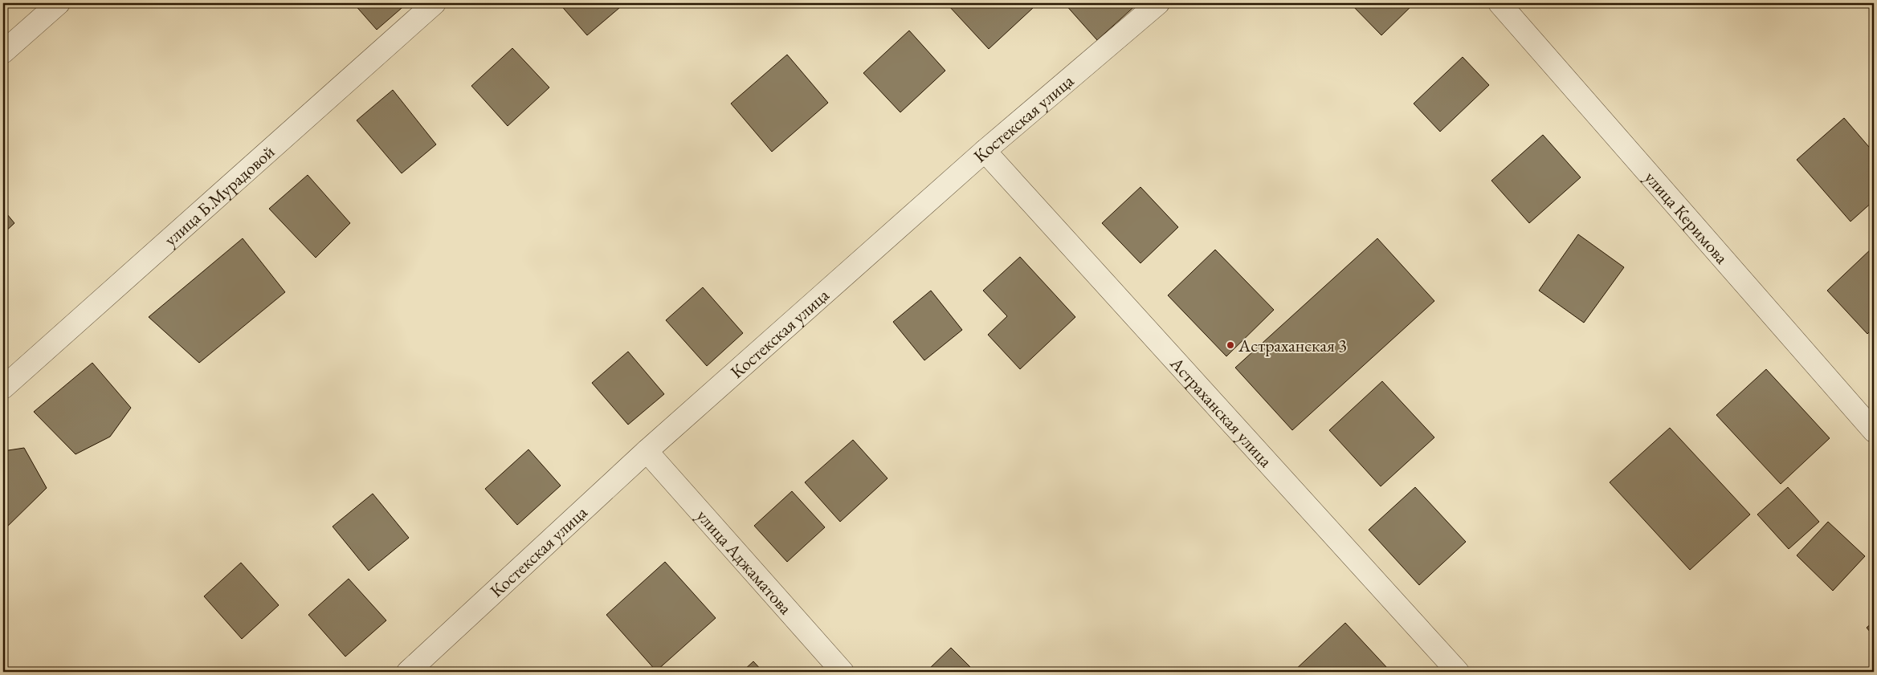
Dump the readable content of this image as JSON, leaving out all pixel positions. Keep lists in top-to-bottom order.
{
  "streets": {
    "street": [
      "Костекская улица",
      "улица Б.Мурадовой",
      "улица Керимова",
      "Астраханская улица",
      "улица Аджаматова"
    ]
  },
  "crossings": [
    ["Костекская улица", "Астраханская улица"],
    ["Костекская улица", "улица Аджаматова"]
  ],
  "places": ["Астраханская 3"]
}
